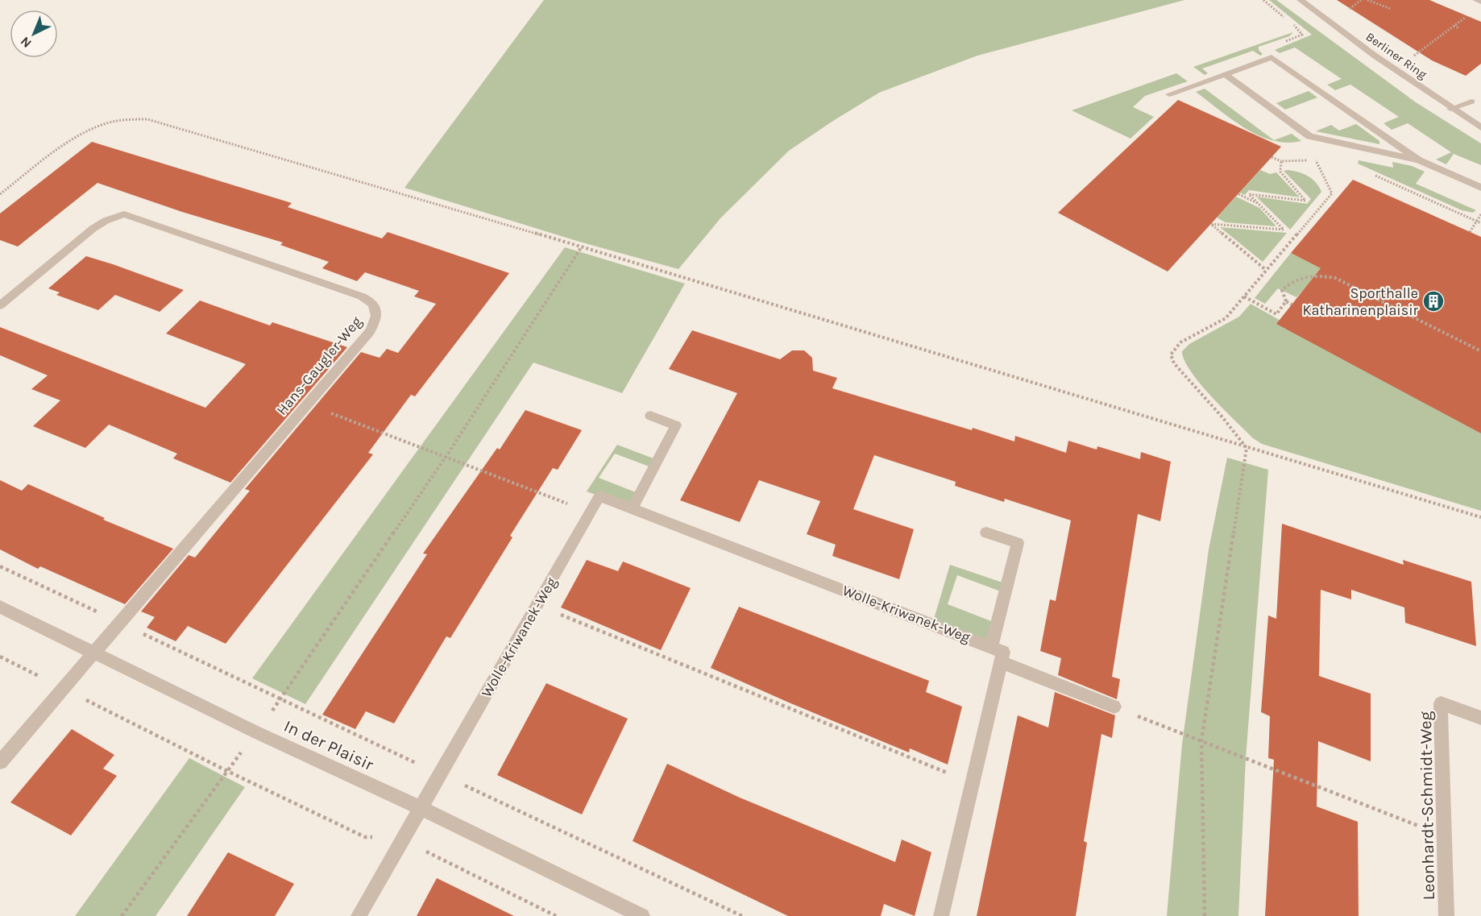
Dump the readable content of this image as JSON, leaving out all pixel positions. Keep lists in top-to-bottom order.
{
  "streets": {
    "street": [
      "Berliner Ring",
      "Hans-Gaugler-Weg",
      "Wolle-Kriwanek-Weg",
      "In der Plaisir",
      "Leonhardt-Schmidt-Weg"
    ]
  },
  "crossings": [
    ["Hans-Gaugler-Weg", "In der Plaisir"],
    ["Wolle-Kriwanek-Weg", "In der Plaisir"]
  ],
  "places": {
    "building": ["Sporthalle Katharinenplaisir"]
  },
  "north": "bottom left"
}
